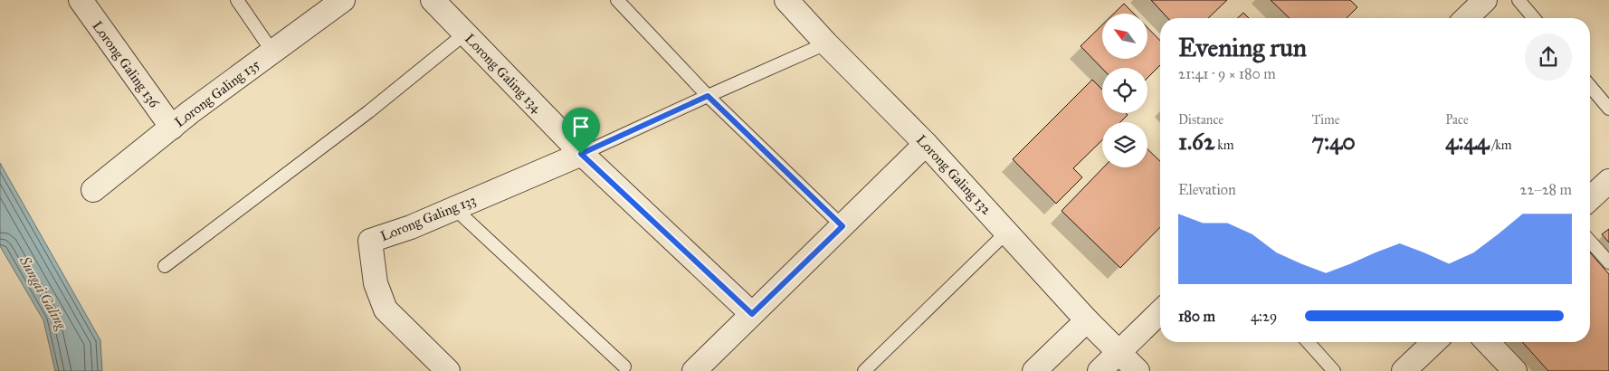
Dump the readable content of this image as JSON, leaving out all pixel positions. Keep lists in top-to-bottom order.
{
  "streets": {
    "street": [
      "Lorong Galing 136",
      "Lorong Galing 134",
      "Lorong Galing 135",
      "Lorong Galing 132",
      "Lorong Galing 133"
    ]
  },
  "crossings": [
    ["Lorong Galing 136", "Lorong Galing 135"],
    ["Lorong Galing 134", "Lorong Galing 133"]
  ],
  "water": ["Sungai Galing"],
  "north": "top left",
  "page": {
    "heading": ["Evening run", "21:41 · 9 × 180 m"],
    "stats": [
      ["Distance", "1.62 km"],
      ["Time", "7:40"],
      ["Pace", "4:44 /km"]
    ],
    "chart": ["Elevation", "22–28 m"],
    "list": [
      {
        "name": "180 m",
        "note": "4:29"
      }
    ]
  }
}
